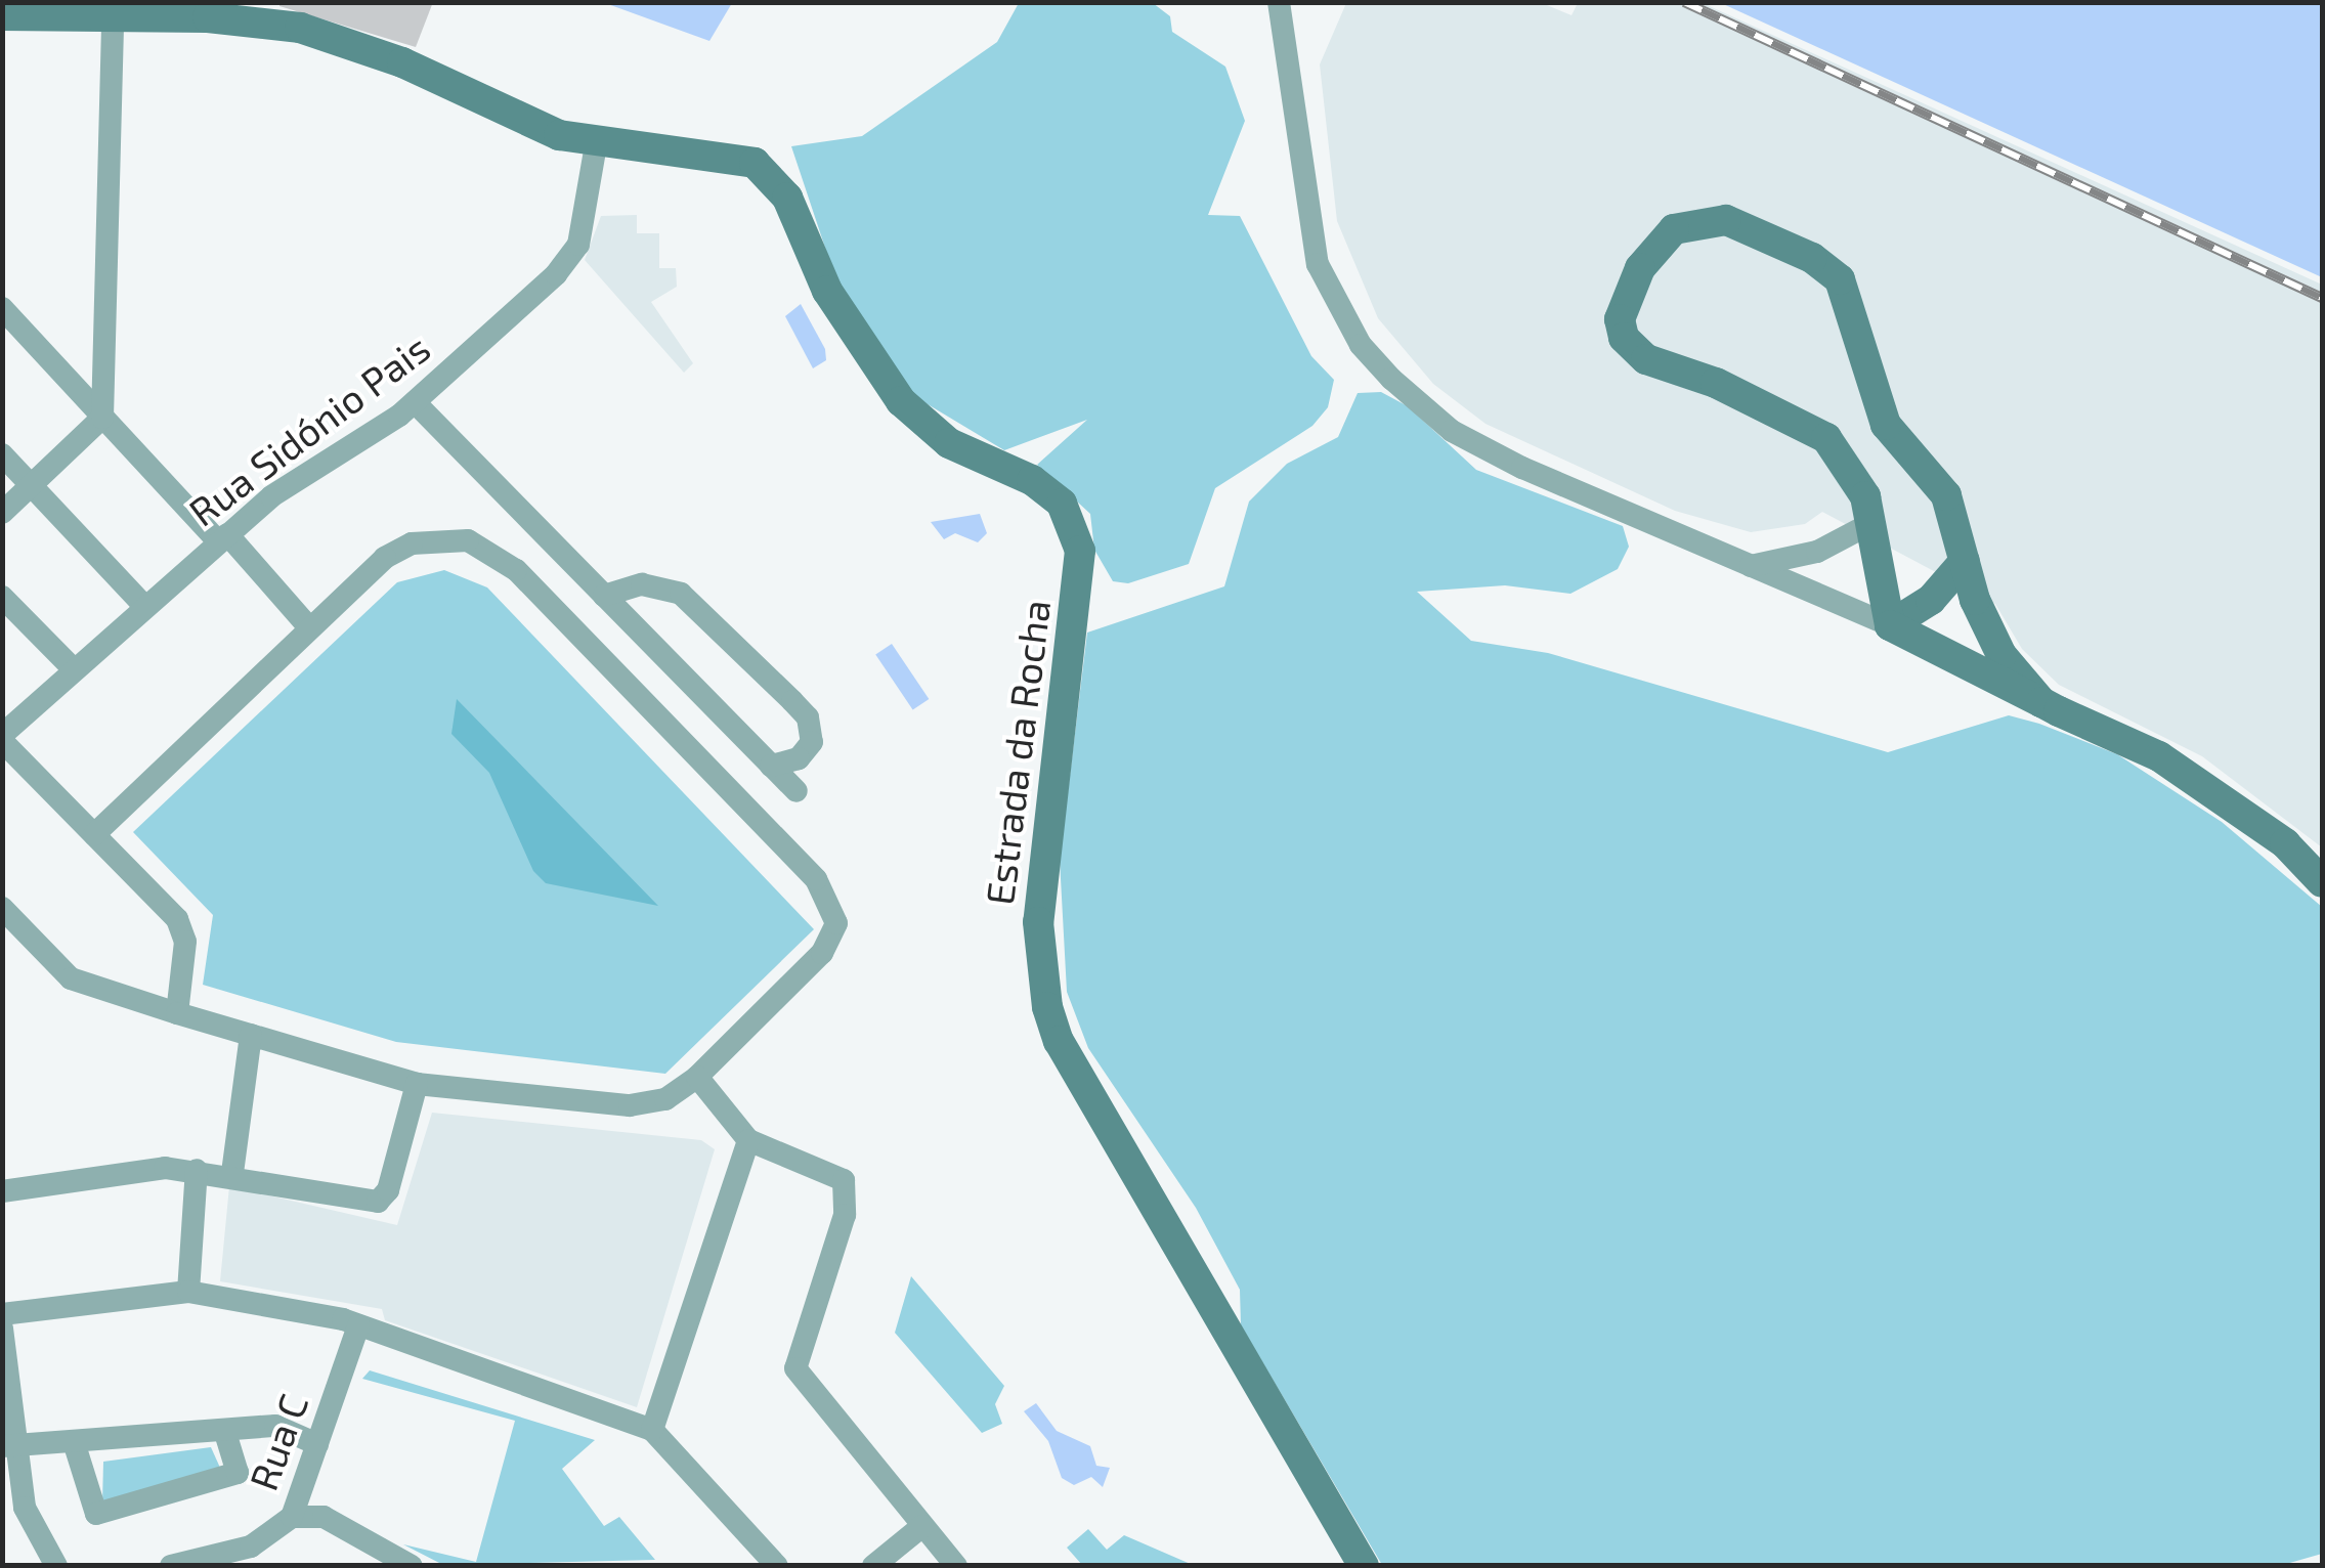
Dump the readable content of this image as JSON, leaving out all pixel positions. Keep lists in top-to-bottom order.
{
  "streets": {
    "street": ["Rua Sidónio Pais", "Estrada da Rocha", "Rua C"]
  },
  "crossings": [
    ["Rua Sidónio Pais", "Estrada da Rocha"]
  ]
}
